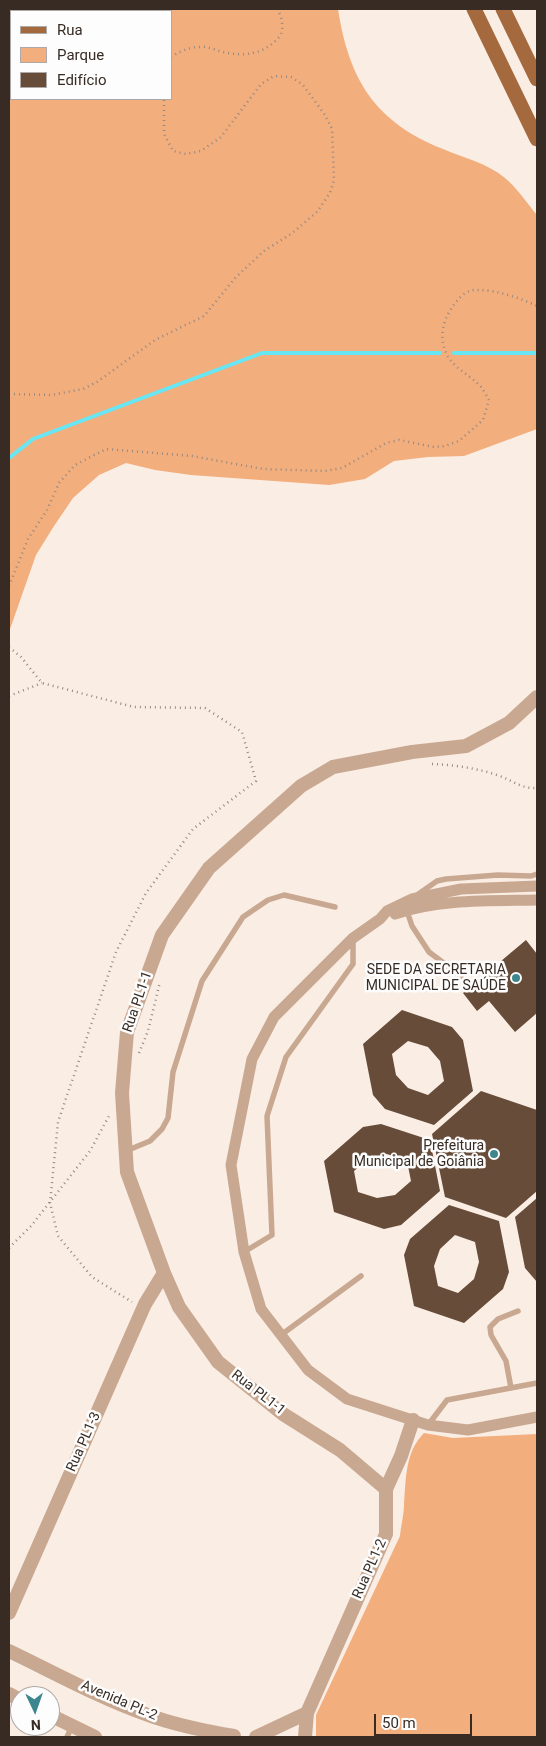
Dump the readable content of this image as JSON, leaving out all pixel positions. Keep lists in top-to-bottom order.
{
  "streets": {
    "street": [
      "Rua PL1-1",
      "Rua PL1-3",
      "Rua PL1-2",
      "Avenida PL-2"
    ]
  },
  "crossings": [
    ["Rua PL1-1", "Rua PL1-3"],
    ["Rua PL1-1", "Rua PL1-2"]
  ],
  "places": ["SEDE DA SECRETARIA MUNICIPAL DE SAÚDE", "Prefeitura Municipal de Goiânia"],
  "legend": ["Rua", "Parque", "Edifício"],
  "scale_bar": "50 m",
  "north": "bottom"
}
